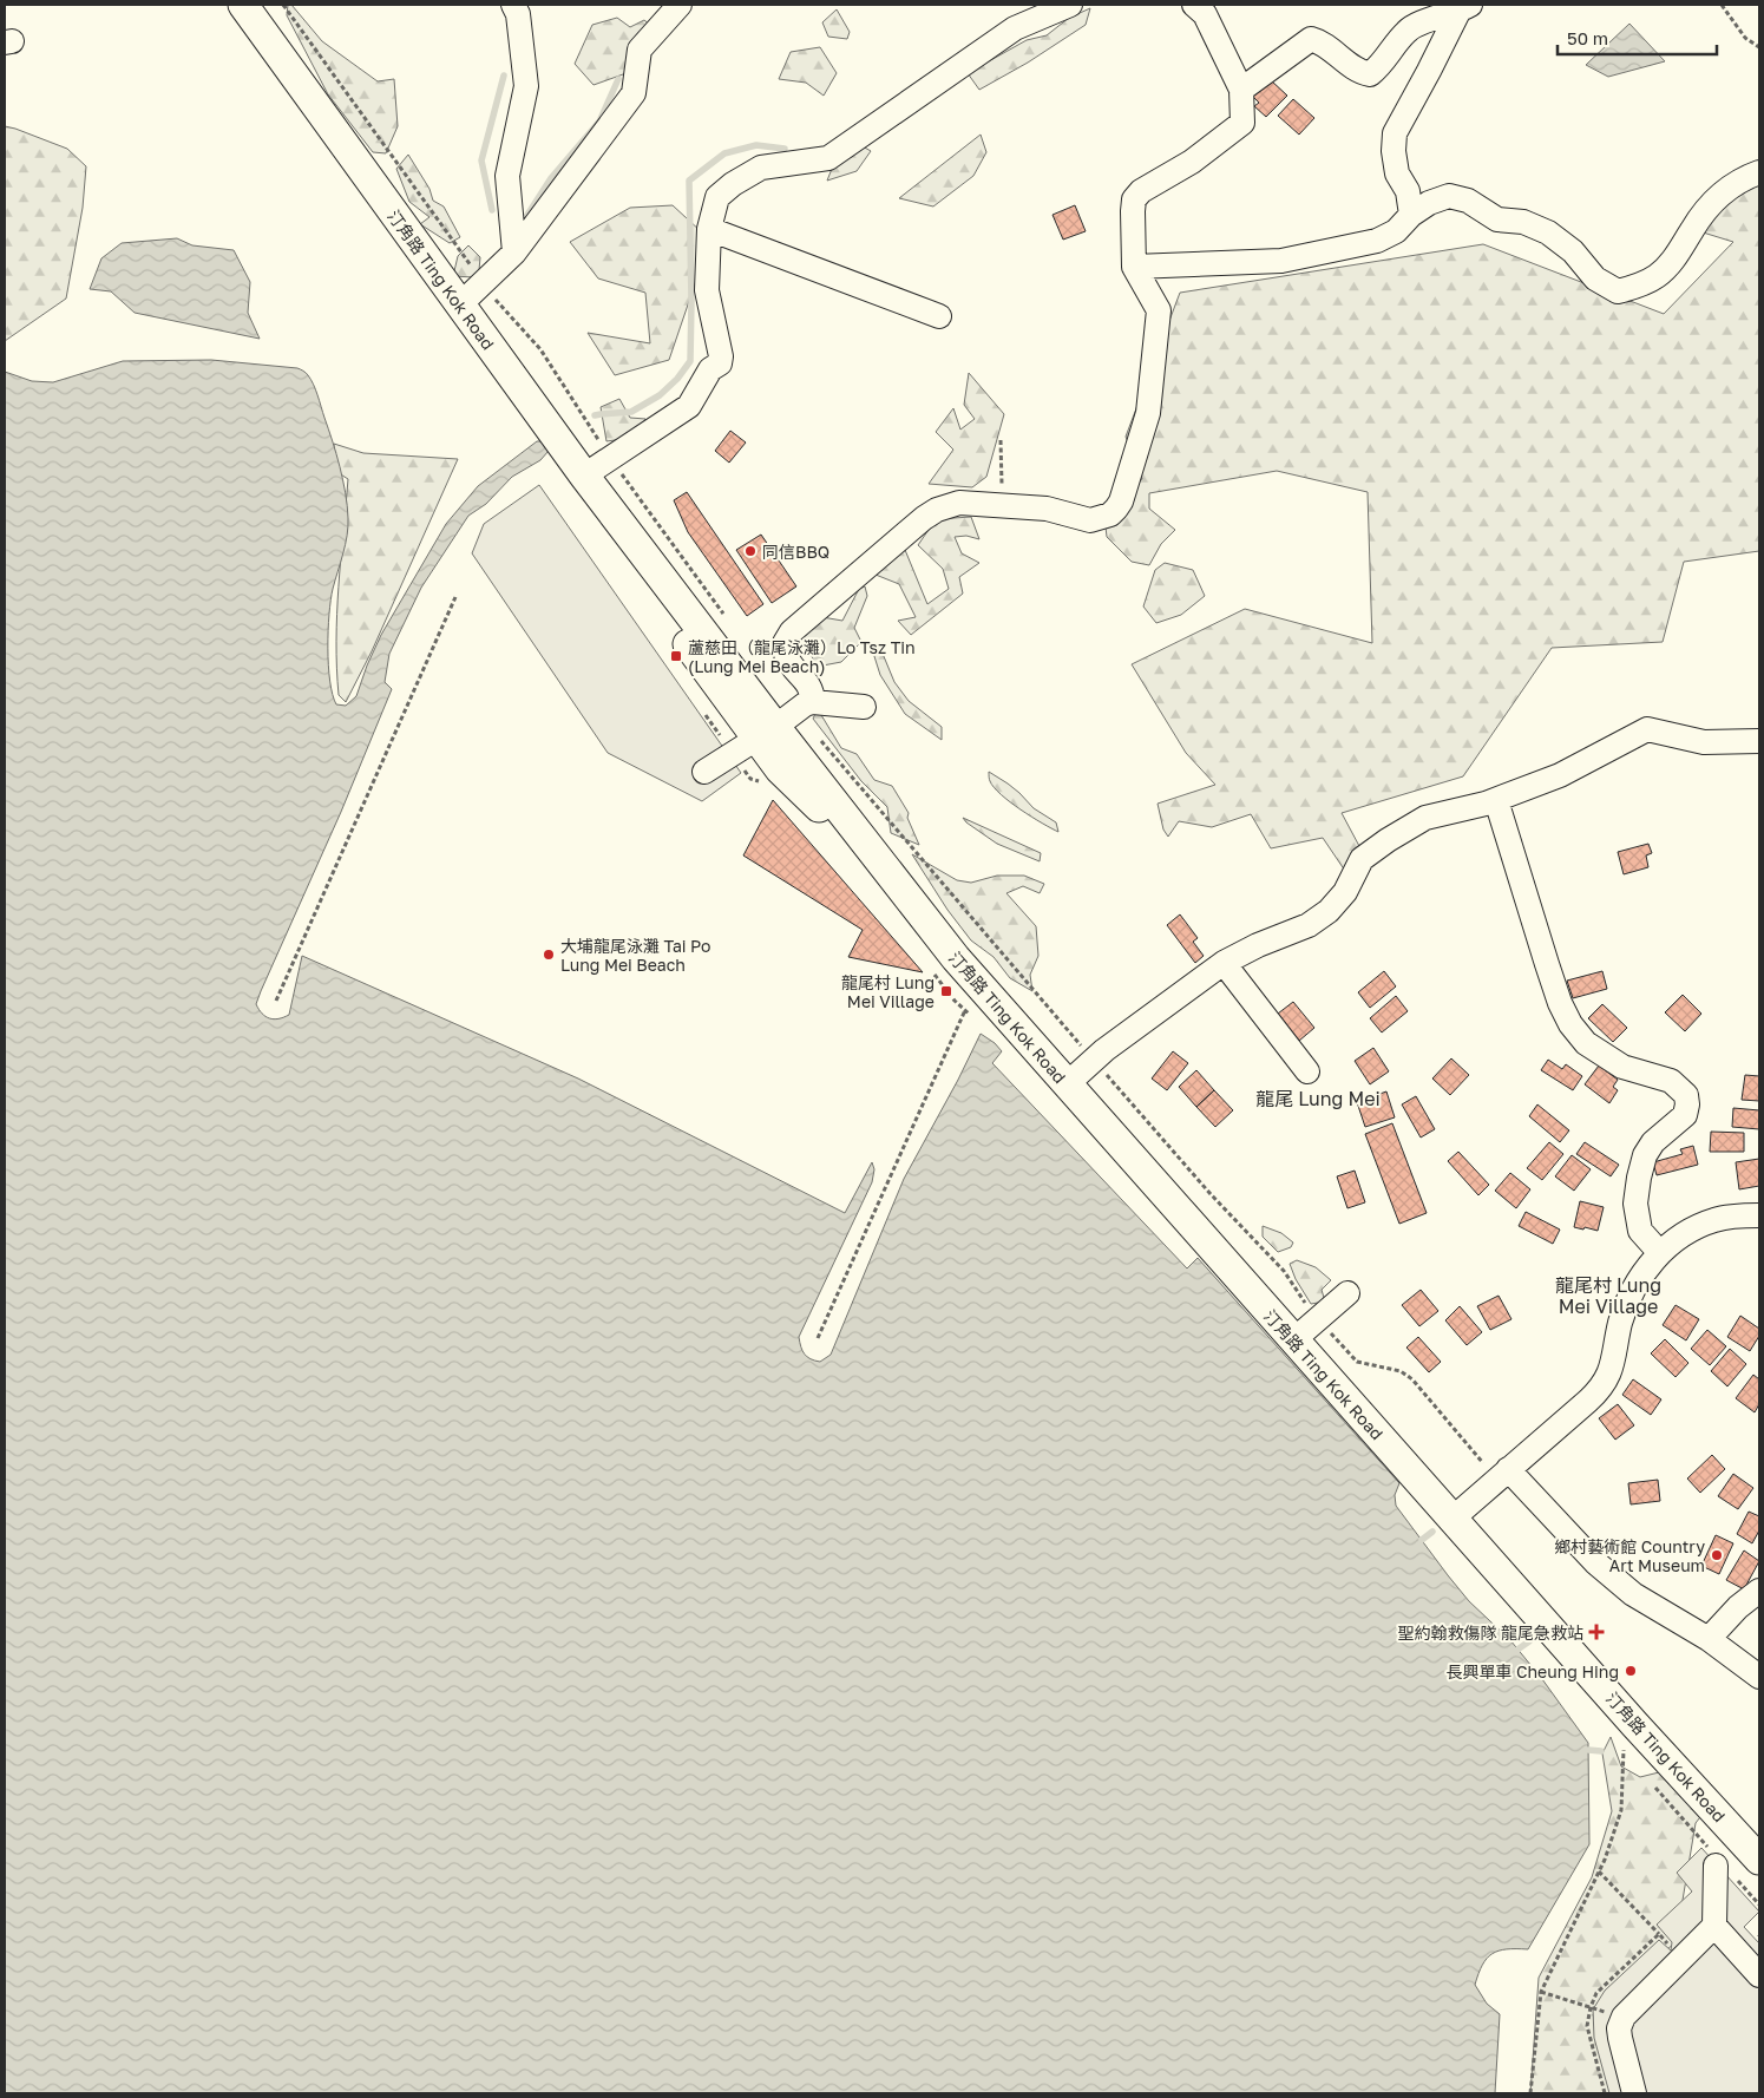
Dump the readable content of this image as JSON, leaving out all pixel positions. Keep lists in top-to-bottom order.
{
  "streets": {
    "main road": ["汀角路 Ting Kok Road"]
  },
  "districts": ["龍尾 Lung Mei", "龍尾村 Lung Mei Village"],
  "places": {
    "other": [
      "同信BBQ",
      "大埔龍尾泳灘 Tai Po Lung Mei Beach",
      "鄉村藝術館 Country Art Museum",
      "長興單車 Cheung Hing"
    ],
    "transit": ["蘆慈田（龍尾泳灘）Lo Tsz Tin (Lung Mei Beach)", "龍尾村 Lung Mei Village"],
    "health": ["聖約翰救傷隊 龍尾急救站"]
  },
  "scale_bar": "50 m"
}
